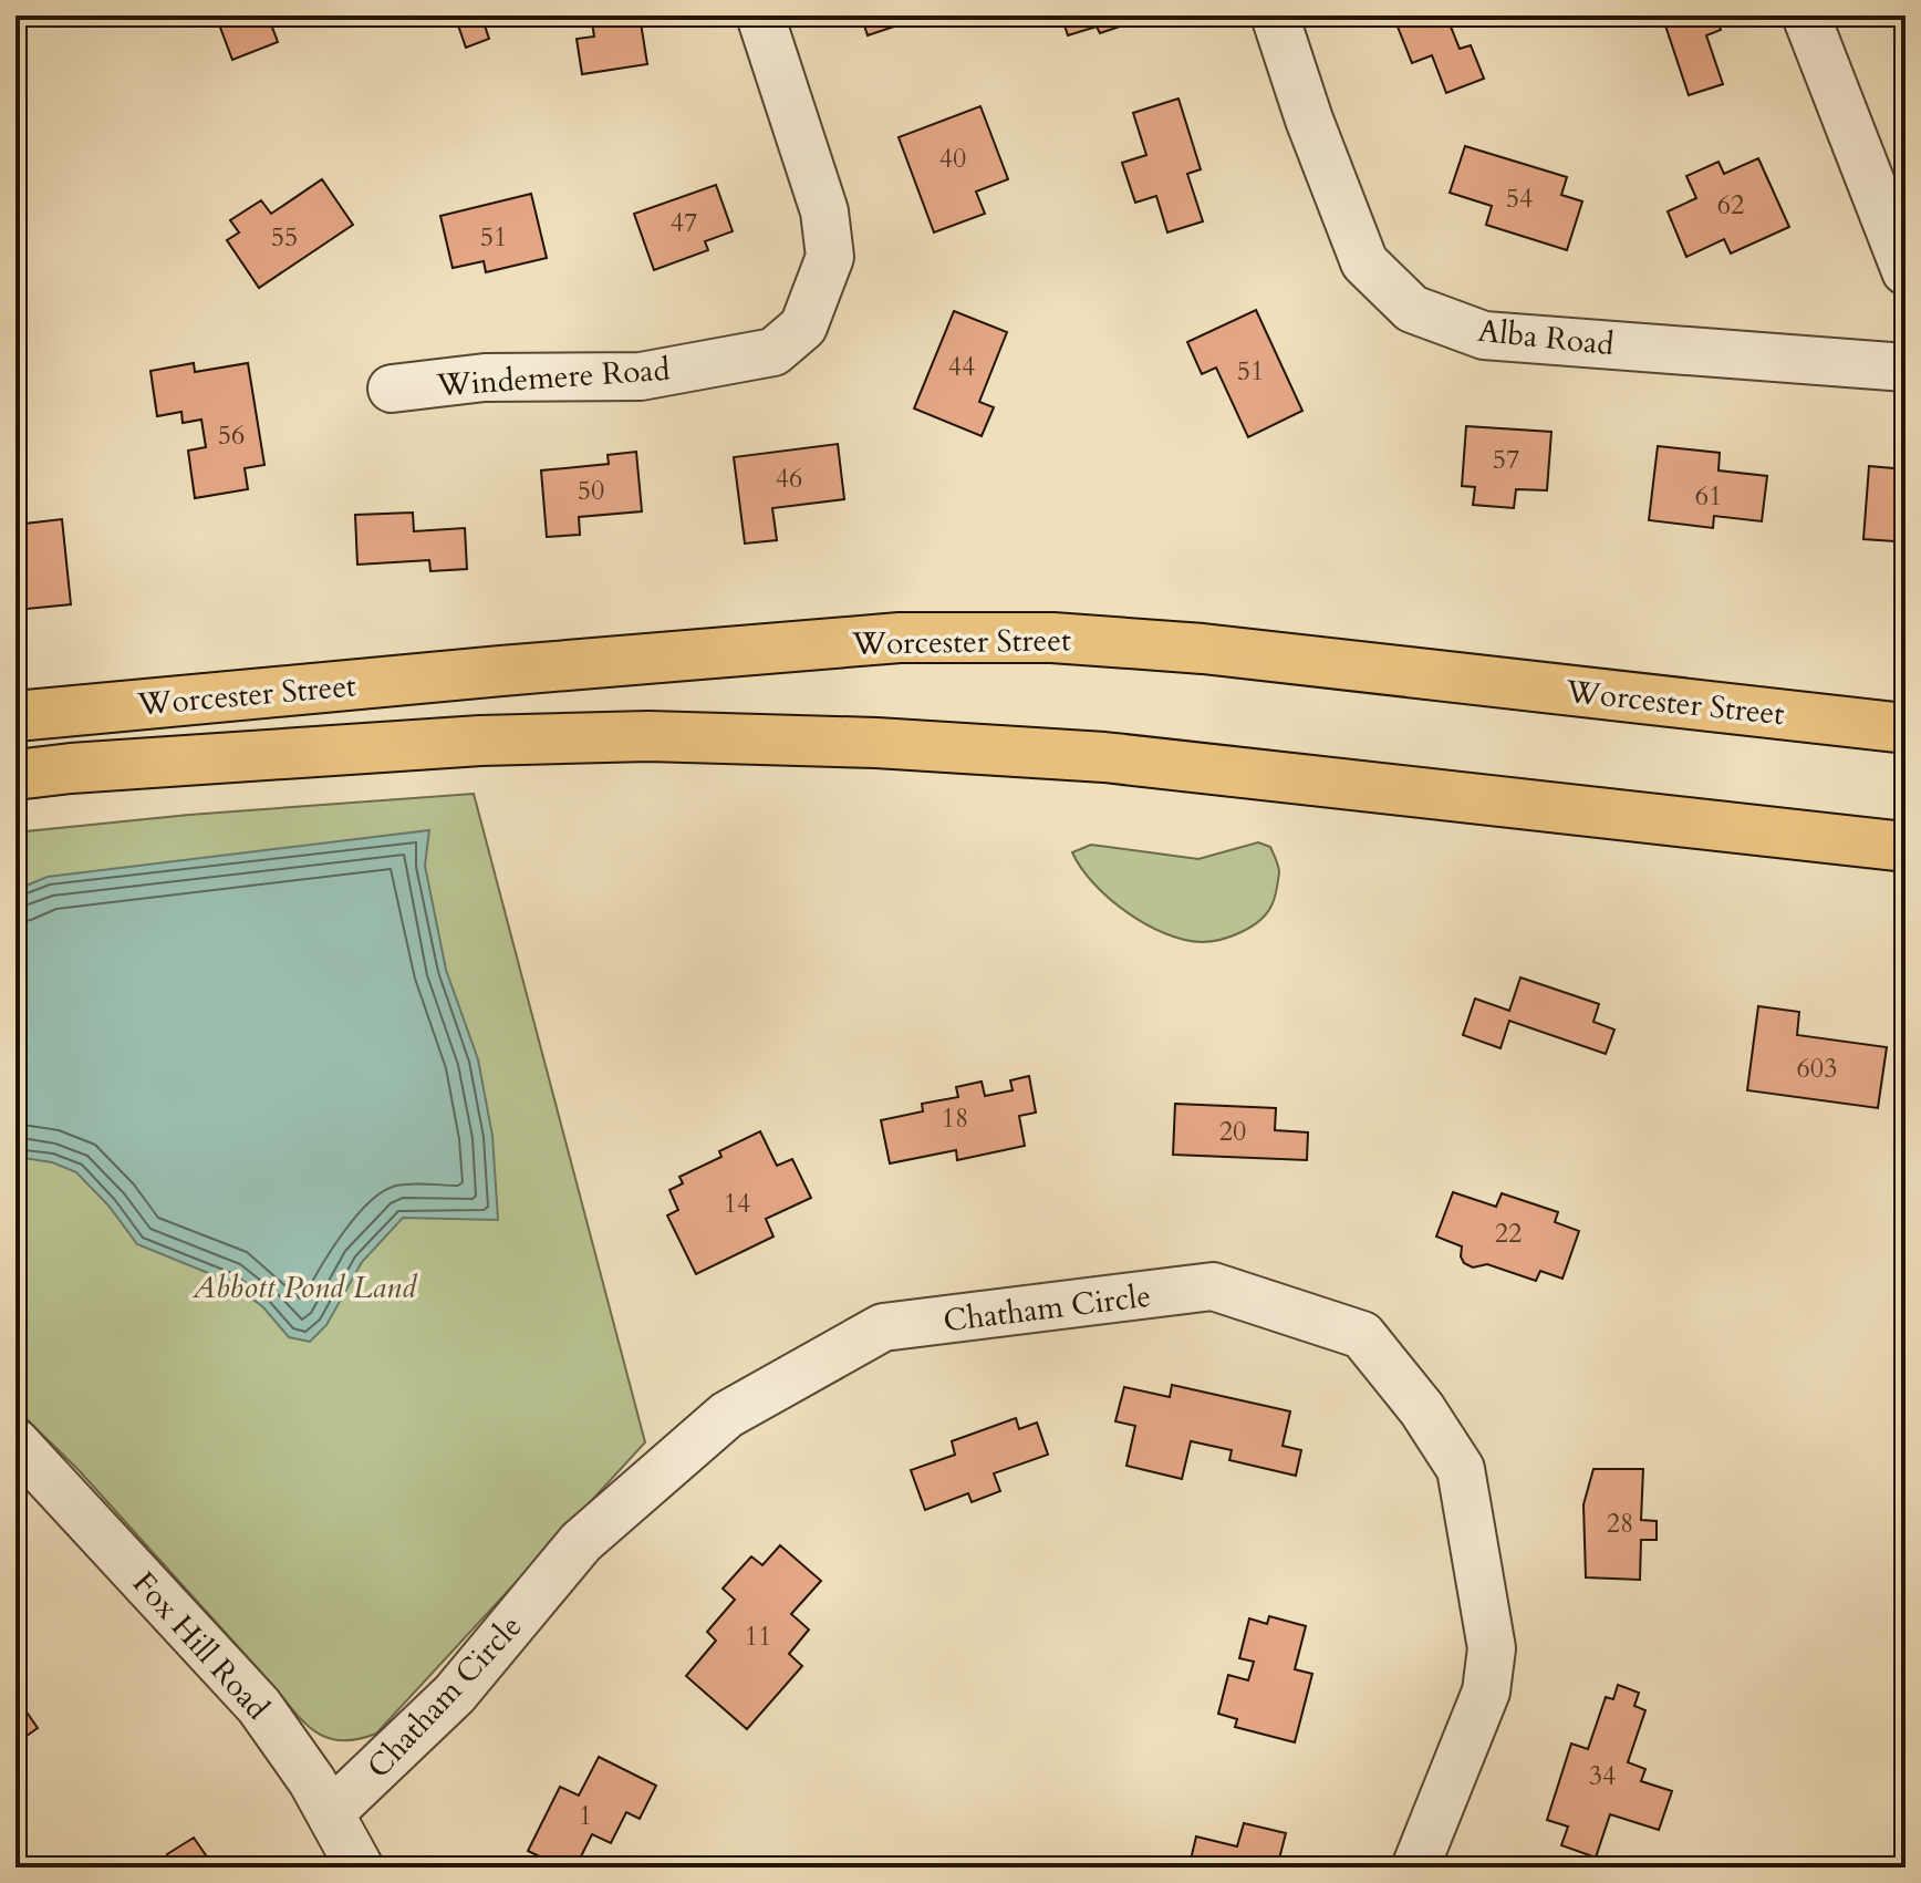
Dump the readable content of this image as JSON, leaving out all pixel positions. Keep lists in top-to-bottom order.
{
  "streets": {
    "highway": ["Worcester Street"],
    "street": [
      "Alba Road",
      "Windemere Road",
      "Chatham Circle",
      "Fox Hill Road"
    ]
  },
  "crossings": [
    ["Chatham Circle", "Fox Hill Road"]
  ],
  "parks": ["Abbott Pond Land"],
  "house_numbers": [
    "40",
    "54",
    "62",
    "47",
    "55",
    "51",
    "44",
    "51",
    "56",
    "57",
    "46",
    "50",
    "61",
    "603",
    "18",
    "20",
    "14",
    "22",
    "28",
    "11",
    "34",
    "1"
  ]
}
